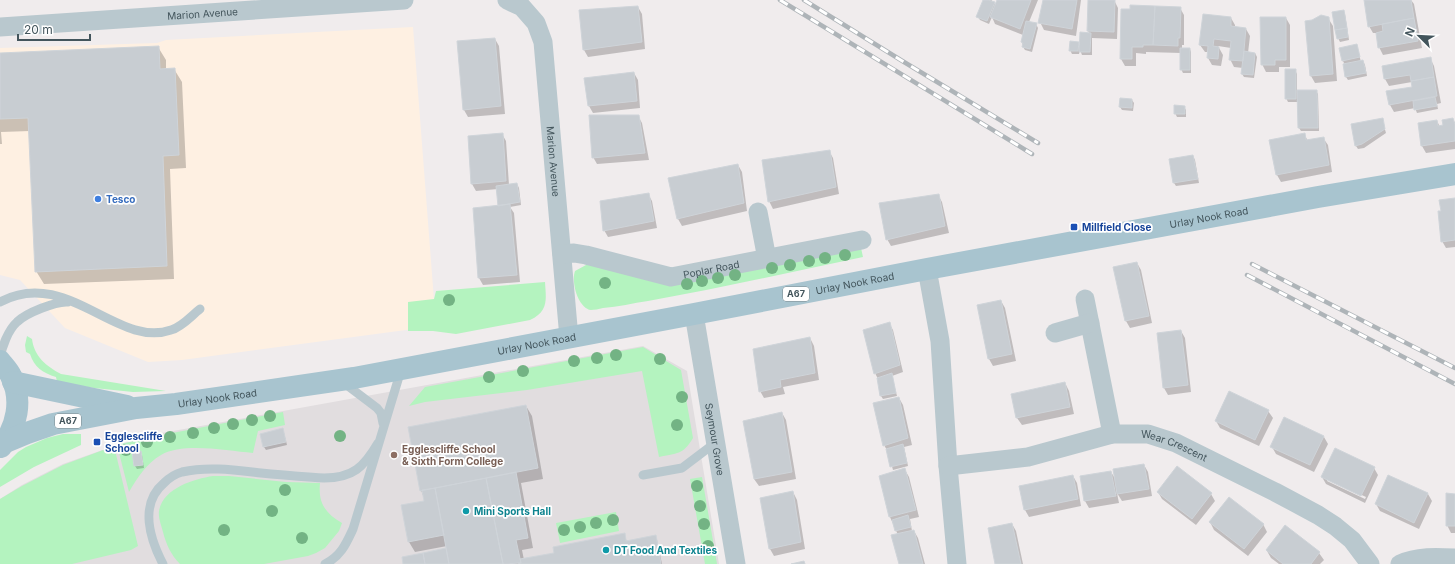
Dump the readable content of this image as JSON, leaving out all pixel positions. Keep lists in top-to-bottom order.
{
  "streets": {
    "main road": ["Urlay Nook Road", "A67"],
    "street": [
      "Marion Avenue",
      "Poplar Road",
      "Seymour Grove",
      "Wear Crescent"
    ]
  },
  "crossings": [
    ["Marion Avenue", "Urlay Nook Road"],
    ["Marion Avenue", "Poplar Road"],
    ["Urlay Nook Road", "A67"],
    ["Urlay Nook Road", "Seymour Grove"]
  ],
  "places": {
    "other": [
      "Tesco",
      "Egglescliffe School & Sixth Form College",
      "Mini Sports Hall",
      "DT Food And Textiles"
    ],
    "transit": ["Millfield Close", "Egglescliffe School"]
  },
  "scale_bar": "20 m",
  "north": "top left"
}
